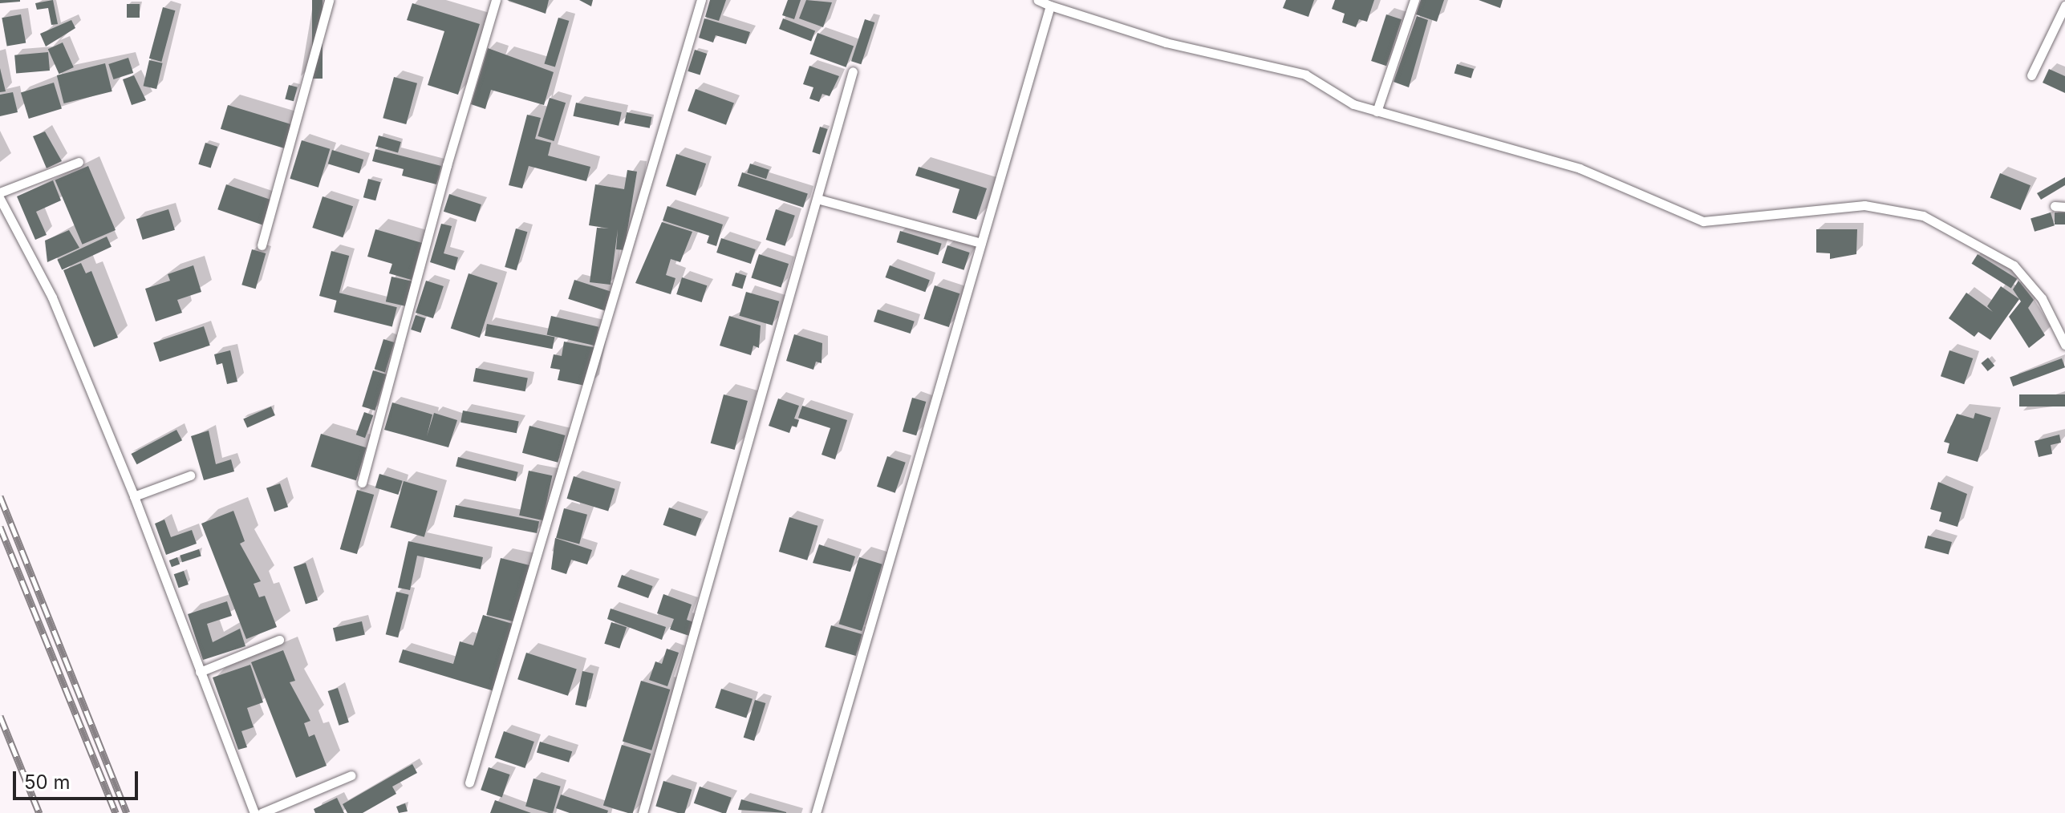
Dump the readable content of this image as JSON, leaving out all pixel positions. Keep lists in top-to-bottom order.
{
  "scale_bar": "50 m"
}
